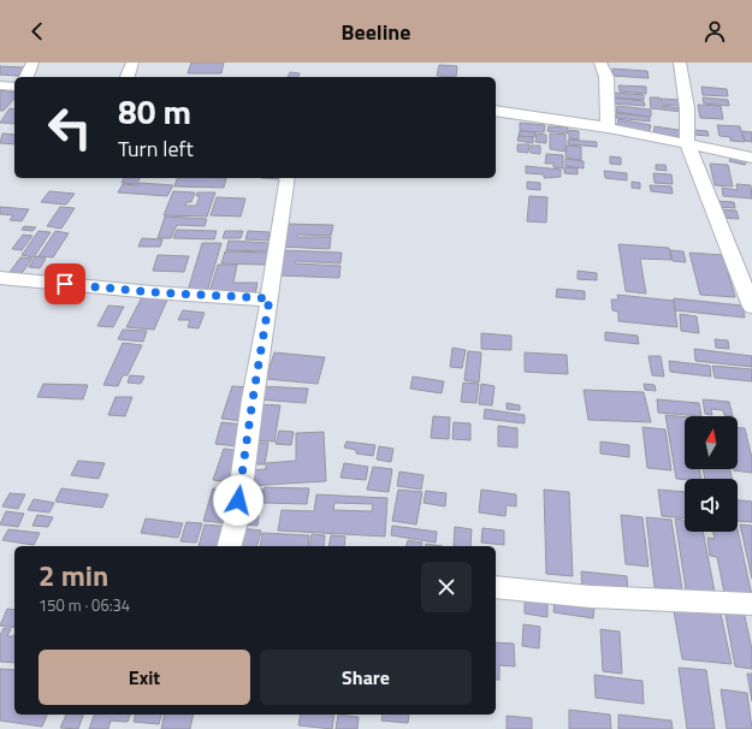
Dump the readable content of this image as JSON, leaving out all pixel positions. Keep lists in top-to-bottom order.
{
  "north": "top",
  "page": {
    "header": "Beeline",
    "turn": ["80 m", "Turn left"],
    "heading": ["2 min", "150 m · 06:34"],
    "buttons": ["Exit", "Share"]
  }
}
